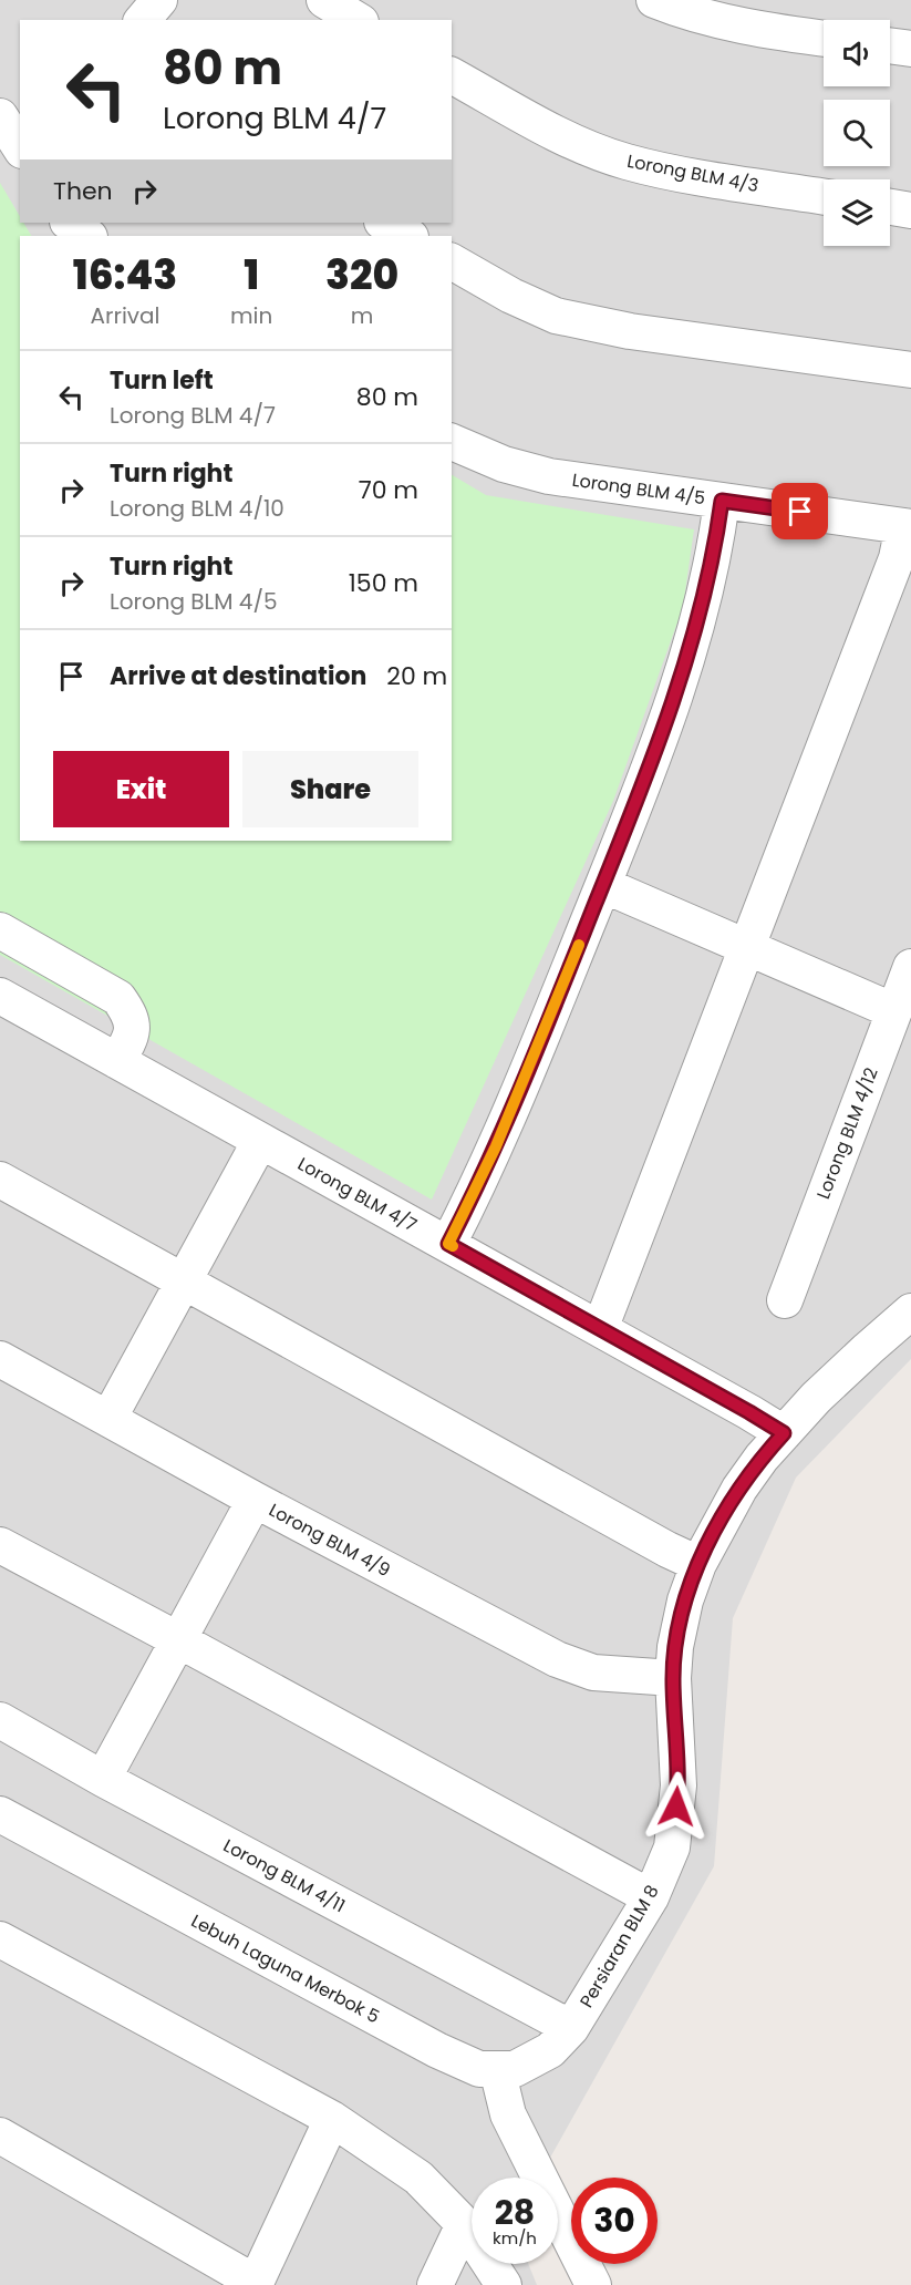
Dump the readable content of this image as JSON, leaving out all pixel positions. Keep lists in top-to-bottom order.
{
  "streets": {
    "street": [
      "Lorong BLM 4/3",
      "Lorong BLM 4/5",
      "Lorong BLM 4/12",
      "Lorong BLM 4/7",
      "Lorong BLM 4/9",
      "Lorong BLM 4/11",
      "Persiaran BLM 8",
      "Lebuh Laguna Merbok 5"
    ]
  },
  "crossings": [
    ["Lorong BLM 4/7", "Persiaran BLM 8"],
    ["Lorong BLM 4/9", "Persiaran BLM 8"],
    ["Lorong BLM 4/11", "Persiaran BLM 8"],
    ["Lorong BLM 4/11", "Lebuh Laguna Merbok 5"],
    ["Persiaran BLM 8", "Lebuh Laguna Merbok 5"]
  ],
  "page": {
    "turn": ["80 m", "Lorong BLM 4/7"],
    "then": "Then",
    "eta": [
      "16:43",
      "Arrival",
      "1",
      "min",
      "320",
      "m"
    ],
    "list": [
      {
        "name": "Turn left",
        "note": "Lorong BLM 4/7",
        "value": "80 m"
      },
      {
        "name": "Turn right",
        "note": "Lorong BLM 4/10",
        "value": "70 m"
      },
      {
        "name": "Turn right",
        "note": "Lorong BLM 4/5",
        "value": "150 m"
      },
      {
        "name": "Arrive at destination",
        "value": "20 m"
      }
    ],
    "buttons": ["Exit", "Share"],
    "speed": "28 km/h",
    "limit": "30"
  }
}
